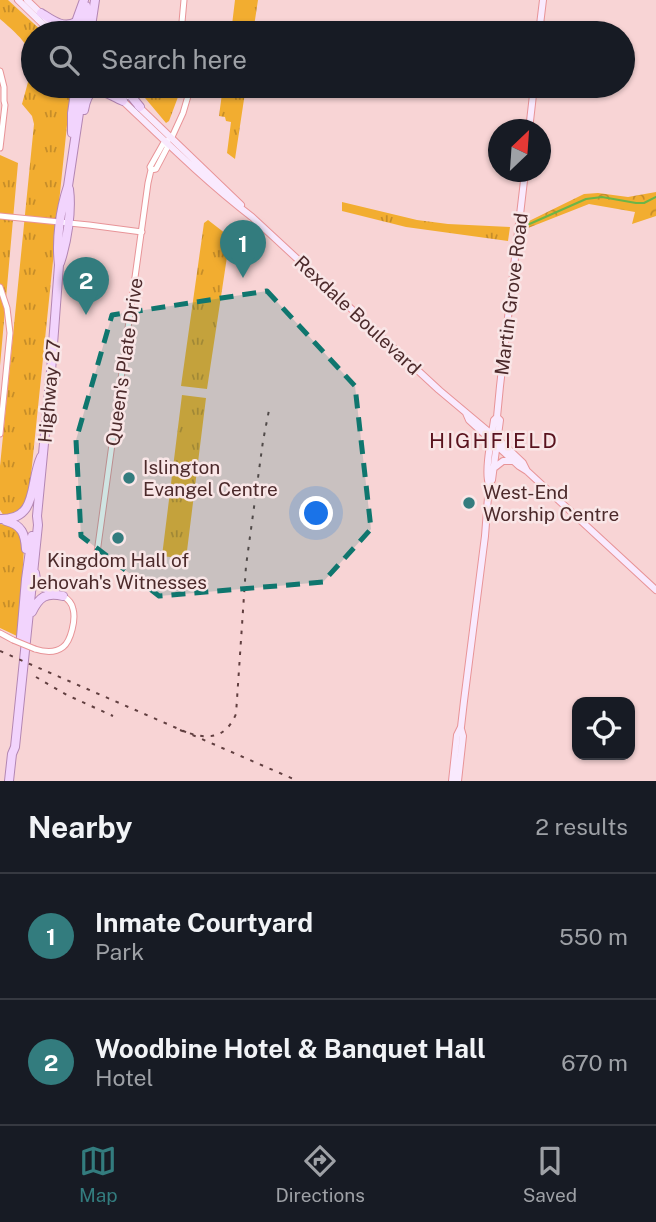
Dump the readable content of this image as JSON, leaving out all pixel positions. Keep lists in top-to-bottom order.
{
  "streets": {
    "main road": ["Martin Grove Road", "Rexdale Boulevard", "Highway 27"],
    "street": ["Queen's Plate Drive"]
  },
  "crossings": [
    ["Martin Grove Road", "Rexdale Boulevard"],
    ["Rexdale Boulevard", "Queen's Plate Drive"]
  ],
  "districts": ["HIGHFIELD"],
  "places": ["Islington Evangel Centre", "West-End Worship Centre", "Kingdom Hall of Jehovah's Witnesses"],
  "north": "top right",
  "page": {
    "search": "Search here",
    "pins": ["1", "2"],
    "heading": ["Nearby", "2 results"],
    "list": [
      {
        "mark": "1",
        "name": "Inmate Courtyard",
        "note": "Park",
        "value": "550 m"
      },
      {
        "mark": "2",
        "name": "Woodbine Hotel & Banquet Hall",
        "note": "Hotel",
        "value": "670 m"
      }
    ],
    "nav": ["Map", "Directions", "Saved"]
  }
}
